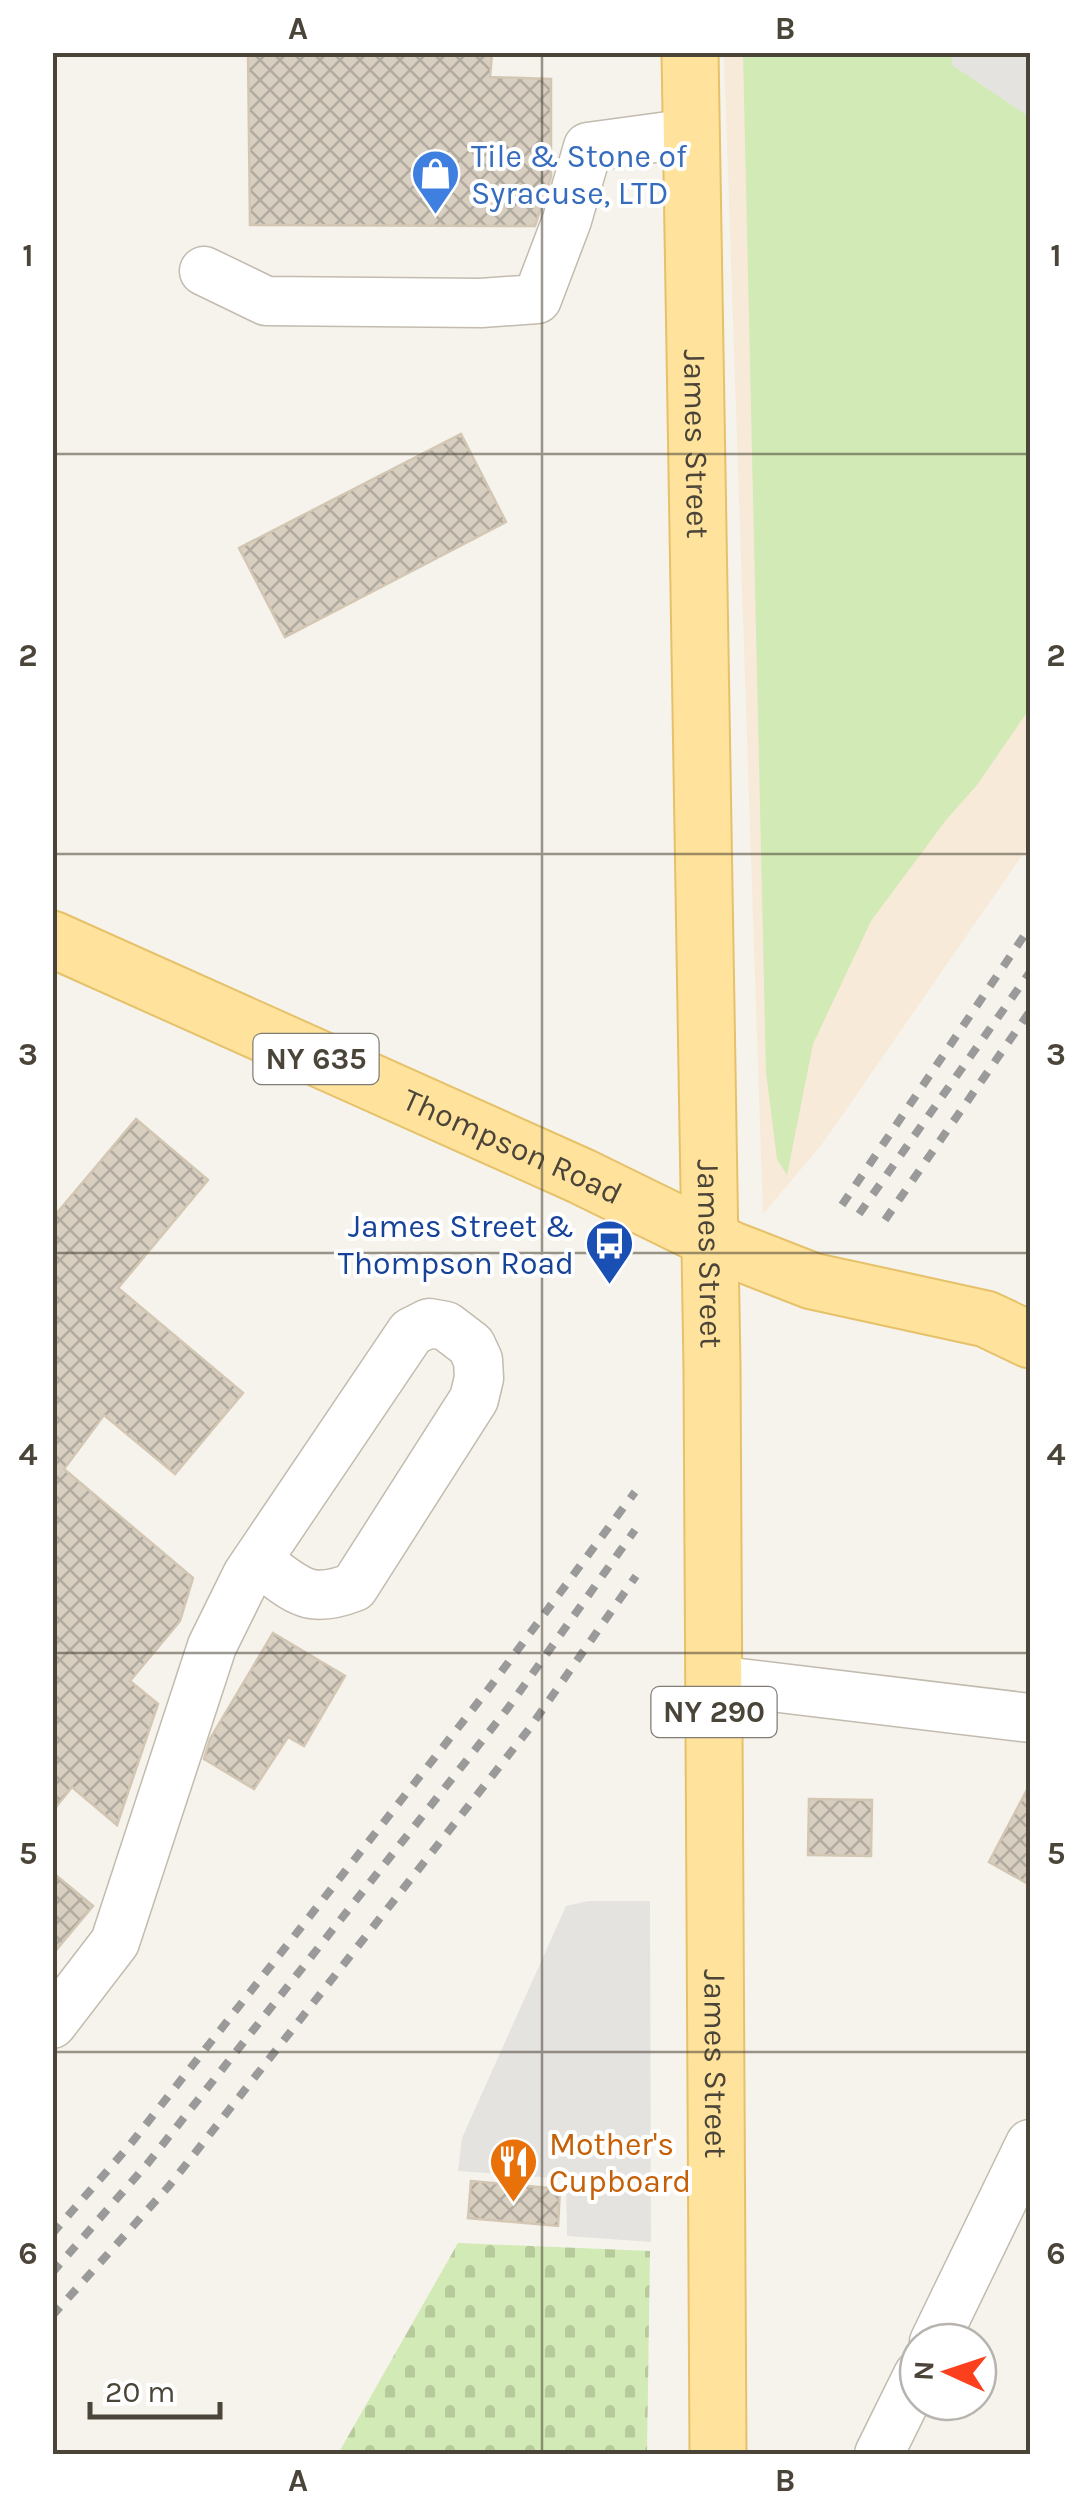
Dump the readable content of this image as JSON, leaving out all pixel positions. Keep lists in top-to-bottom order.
{
  "streets": {
    "main road": [
      "James Street",
      "NY 635",
      "Thompson Road",
      "NY 290"
    ]
  },
  "crossings": [
    ["James Street", "Thompson Road"]
  ],
  "places": {
    "shop": ["Tile & Stone of Syracuse, LTD"],
    "bus stop": ["James Street & Thompson Road"],
    "restaurant": ["Mother's Cupboard"]
  },
  "scale_bar": "20 m",
  "north": "left",
  "grid": {
    "columns": ["A", "B"],
    "rows": [
      "1",
      "2",
      "3",
      "4",
      "5",
      "6"
    ]
  }
}
